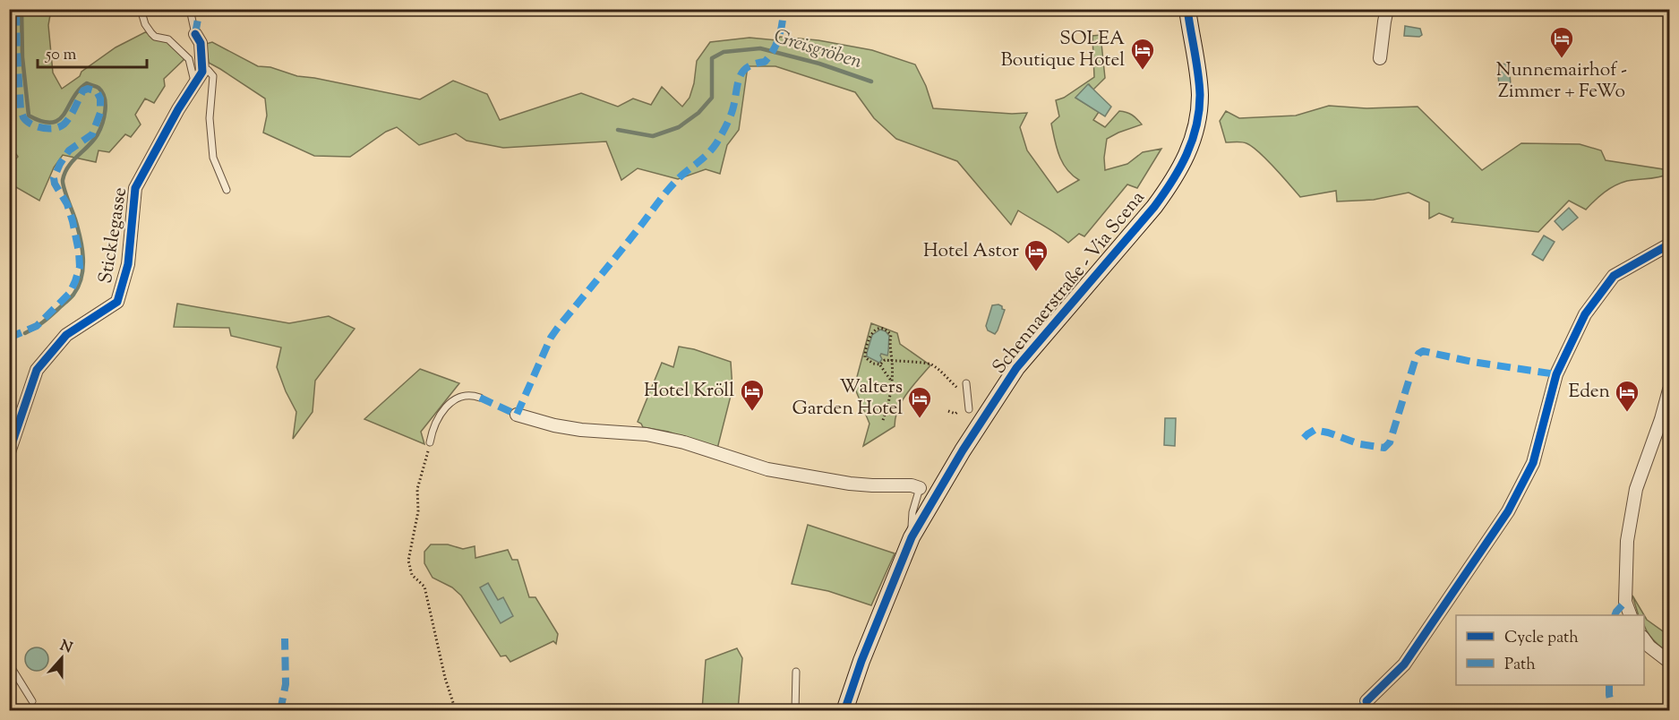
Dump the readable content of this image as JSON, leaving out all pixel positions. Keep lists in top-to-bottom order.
{
  "streets": {
    "street": ["Sticklegasse", "Schennaerstraße - Via Scena"]
  },
  "water": ["Greisgröben"],
  "places": {
    "hotel": [
      "Nunnemairhof - Zimmer + FeWo",
      "SOLEA Boutique Hotel",
      "Hotel Astor",
      "Hotel Kröll",
      "Eden",
      "Walters Garden Hotel"
    ]
  },
  "legend": ["Cycle path", "Path"],
  "scale_bar": "50 m",
  "north": "top"
}
